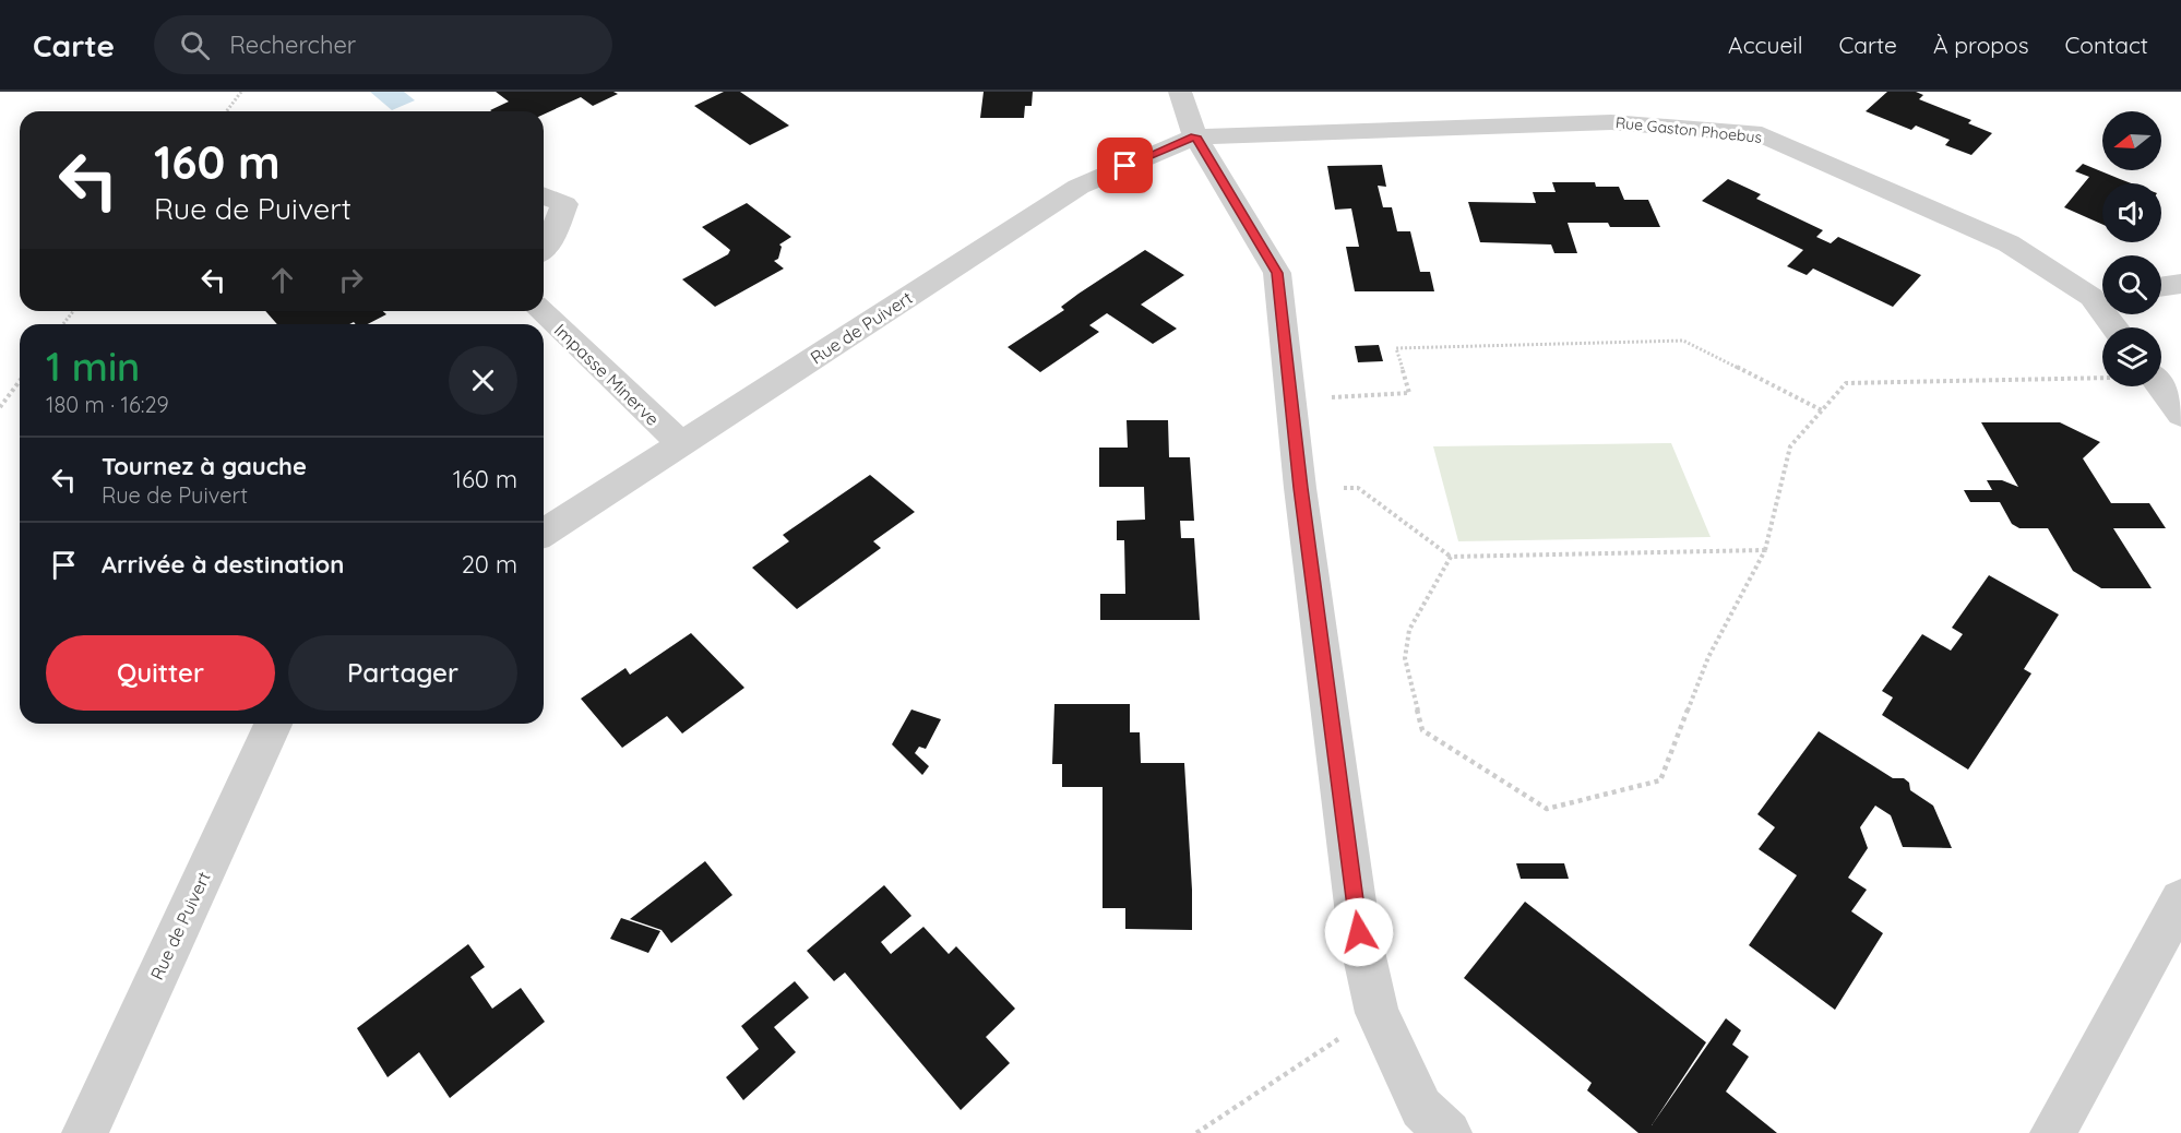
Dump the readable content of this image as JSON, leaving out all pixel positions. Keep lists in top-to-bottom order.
{
  "streets": {
    "street": ["Rue Gaston Phoebus", "Rue de Puivert", "Impasse Minerve"]
  },
  "crossings": [
    ["Rue Gaston Phoebus", "Rue de Puivert"],
    ["Rue de Puivert", "Impasse Minerve"]
  ],
  "north": "left",
  "page": {
    "header": "Carte",
    "search": "Rechercher",
    "nav": [
      "Accueil",
      "Carte",
      "À propos",
      "Contact"
    ],
    "turn": ["160 m", "Rue de Puivert"],
    "heading": ["1 min", "180 m · 16:29"],
    "list": [
      {
        "name": "Tournez à gauche",
        "note": "Rue de Puivert",
        "value": "160 m"
      },
      {
        "name": "Arrivée à destination",
        "value": "20 m"
      }
    ],
    "buttons": ["Quitter", "Partager"]
  }
}
